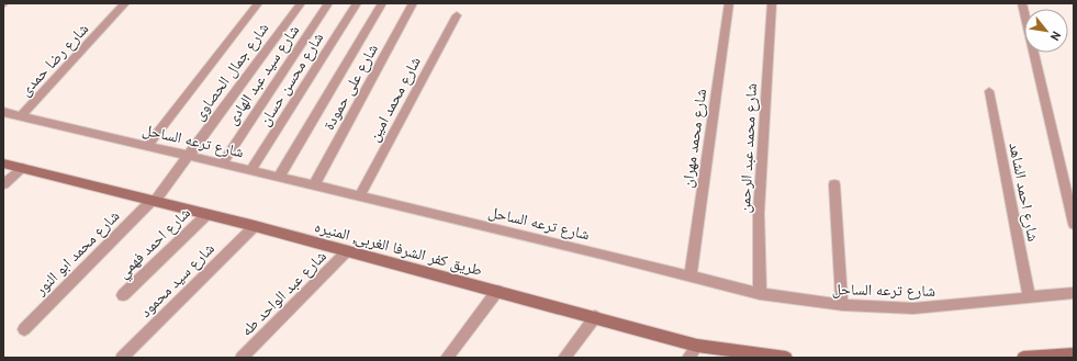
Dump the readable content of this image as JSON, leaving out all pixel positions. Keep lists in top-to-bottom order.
{
  "streets": {
    "street": [
      "شارع رضا حمدى",
      "شارع جمال الحصاوى",
      "شارع سيد عبد الهادى",
      "شارع محسن حسان",
      "شارع على حمودة",
      "شارع محمد امين",
      "شارع محمد مهران",
      "شارع ترعه الساحل",
      "شارع محمد عبد الرحمن",
      "شارع احمد الشاهد",
      "شارع احمد فهمي",
      "طريق كفر الشرفا الغربى, المنيره",
      "شارع محمد ابو النور",
      "شارع سيد محمود",
      "شارع عبد الواحد طه"
    ]
  },
  "crossings": [
    ["شارع رضا حمدى", "شارع ترعه الساحل"],
    ["شارع جمال الحصاوى", "شارع ترعه الساحل"],
    ["شارع جمال الحصاوى", "طريق كفر الشرفا الغربى, المنيره"],
    ["شارع جمال الحصاوى", "شارع محمد ابو النور"],
    ["شارع سيد عبد الهادى", "شارع ترعه الساحل"],
    ["شارع محسن حسان", "شارع ترعه الساحل"],
    ["شارع على حمودة", "شارع ترعه الساحل"],
    ["شارع محمد امين", "شارع ترعه الساحل"],
    ["شارع محمد مهران", "شارع ترعه الساحل"],
    ["شارع ترعه الساحل", "شارع محمد عبد الرحمن"],
    ["شارع ترعه الساحل", "شارع احمد الشاهد"],
    ["شارع احمد فهمي", "طريق كفر الشرفا الغربى, المنيره"],
    ["طريق كفر الشرفا الغربى, المنيره", "شارع محمد ابو النور"],
    ["طريق كفر الشرفا الغربى, المنيره", "شارع سيد محمود"],
    ["طريق كفر الشرفا الغربى, المنيره", "شارع عبد الواحد طه"]
  ],
  "north": "bottom right"
}
